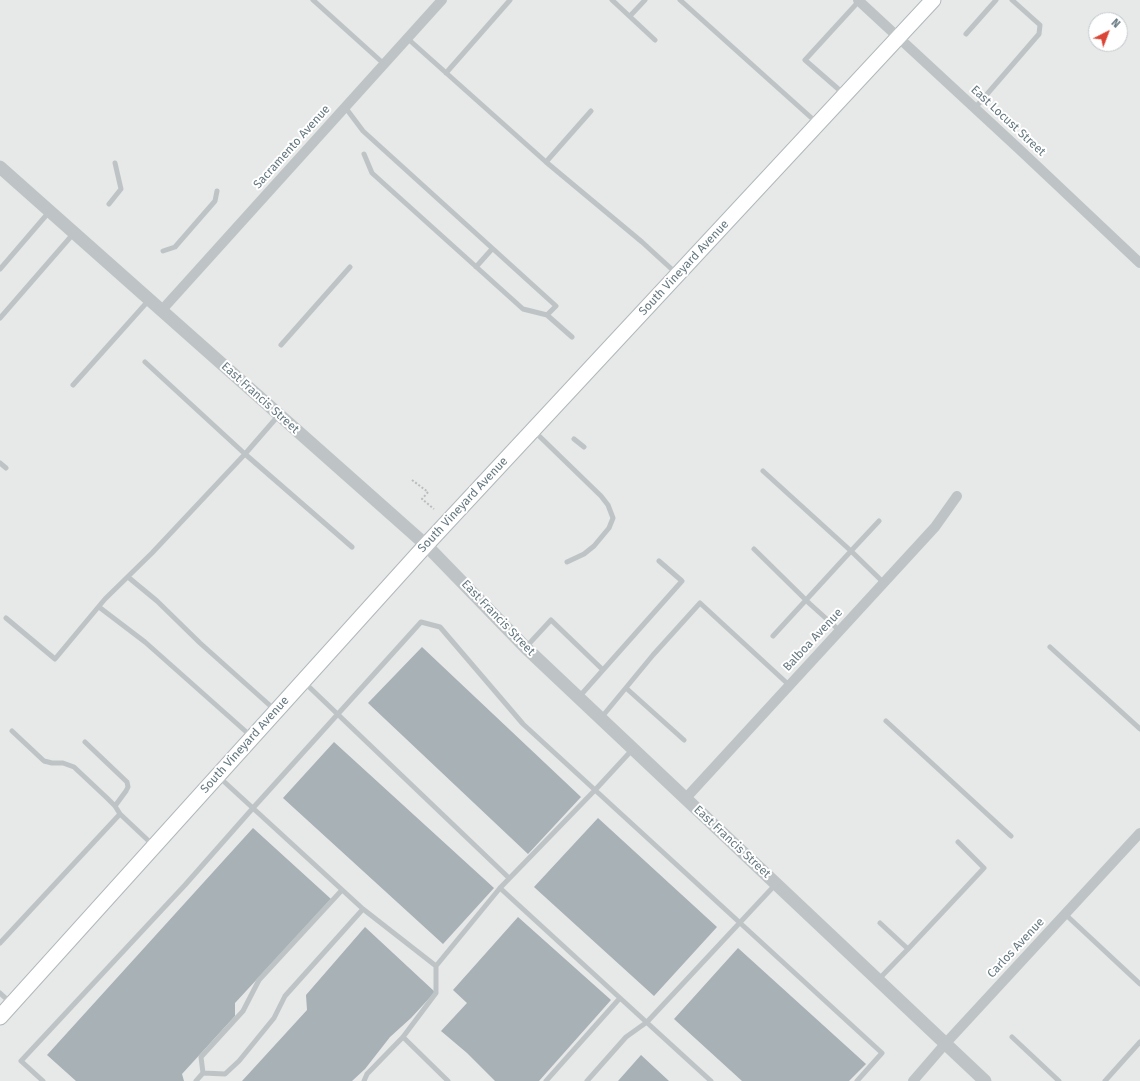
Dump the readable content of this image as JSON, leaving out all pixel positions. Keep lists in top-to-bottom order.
{
  "streets": {
    "main road": ["South Vineyard Avenue"],
    "street": [
      "East Locust Street",
      "Sacramento Avenue",
      "East Francis Street",
      "Balboa Avenue",
      "Carlos Avenue"
    ]
  },
  "crossings": [
    ["East Locust Street", "South Vineyard Avenue"],
    ["Sacramento Avenue", "East Francis Street"],
    ["South Vineyard Avenue", "East Francis Street"],
    ["East Francis Street", "Balboa Avenue"],
    ["East Francis Street", "Carlos Avenue"]
  ],
  "north": "top right"
}
